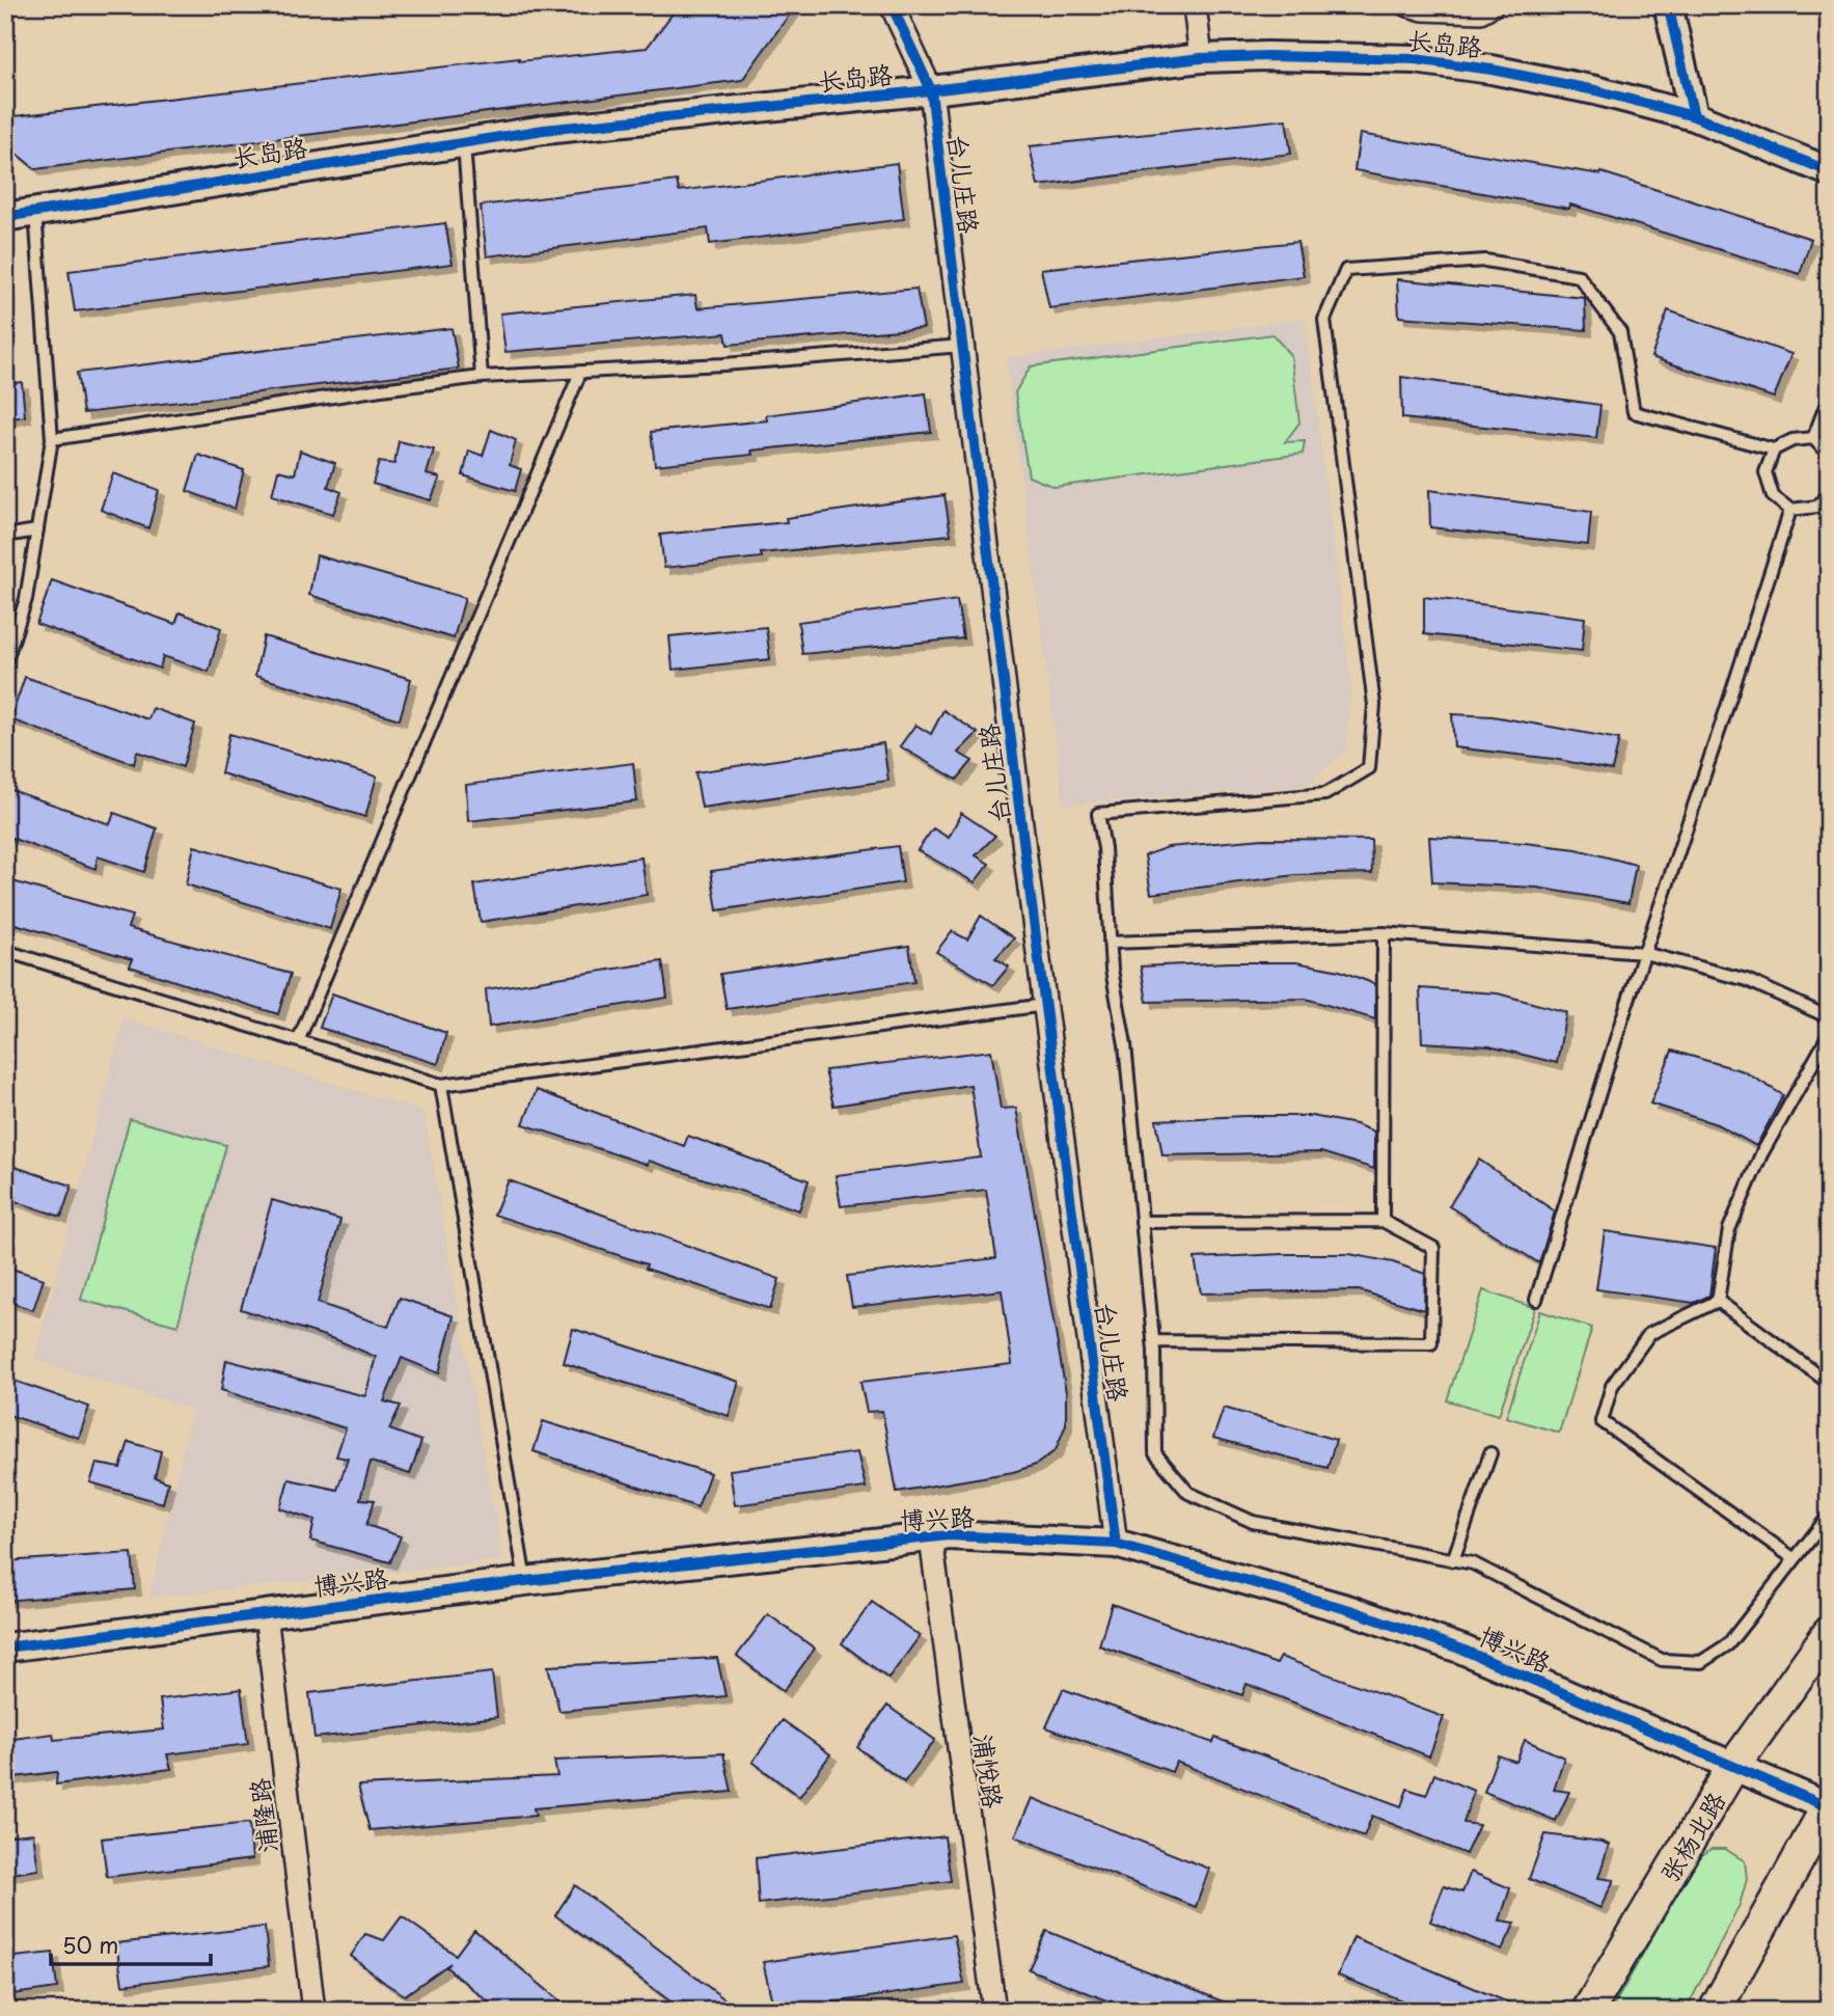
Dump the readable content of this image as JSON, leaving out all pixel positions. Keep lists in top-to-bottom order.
{
  "streets": {
    "main road": ["张杨北路"],
    "street": [
      "长岛路",
      "台儿庄路",
      "博兴路",
      "浦悦路",
      "浦隆路"
    ]
  },
  "crossings": [
    ["长岛路", "台儿庄路"],
    ["台儿庄路", "博兴路"],
    ["博兴路", "浦悦路"],
    ["博兴路", "浦隆路"],
    ["博兴路", "张杨北路"]
  ],
  "scale_bar": "50 m"
}
